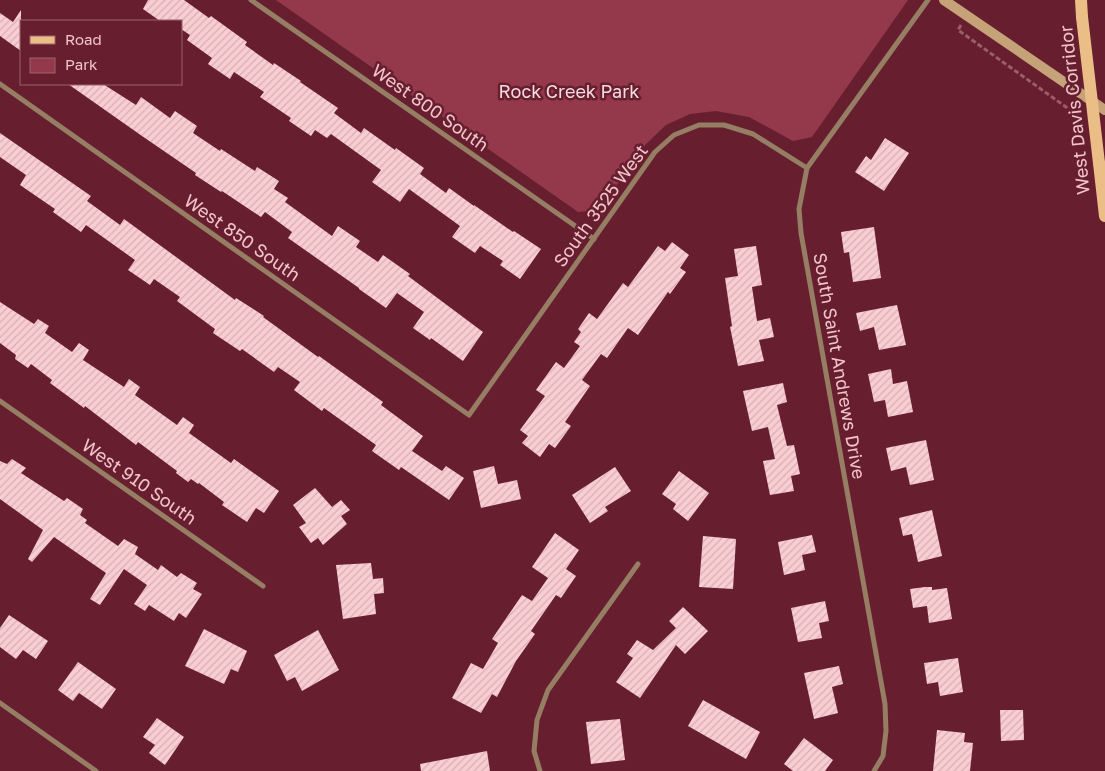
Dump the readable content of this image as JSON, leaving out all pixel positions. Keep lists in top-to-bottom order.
{
  "streets": {
    "main road": ["West Davis Corridor"],
    "street": [
      "West 800 South",
      "South 3525 West",
      "West 850 South",
      "South Saint Andrews Drive",
      "West 910 South"
    ]
  },
  "crossings": [
    ["West 800 South", "South 3525 West"],
    ["South 3525 West", "West 850 South"],
    ["South 3525 West", "South Saint Andrews Drive"]
  ],
  "parks": ["Rock Creek Park"],
  "legend": ["Road", "Park"]
}
